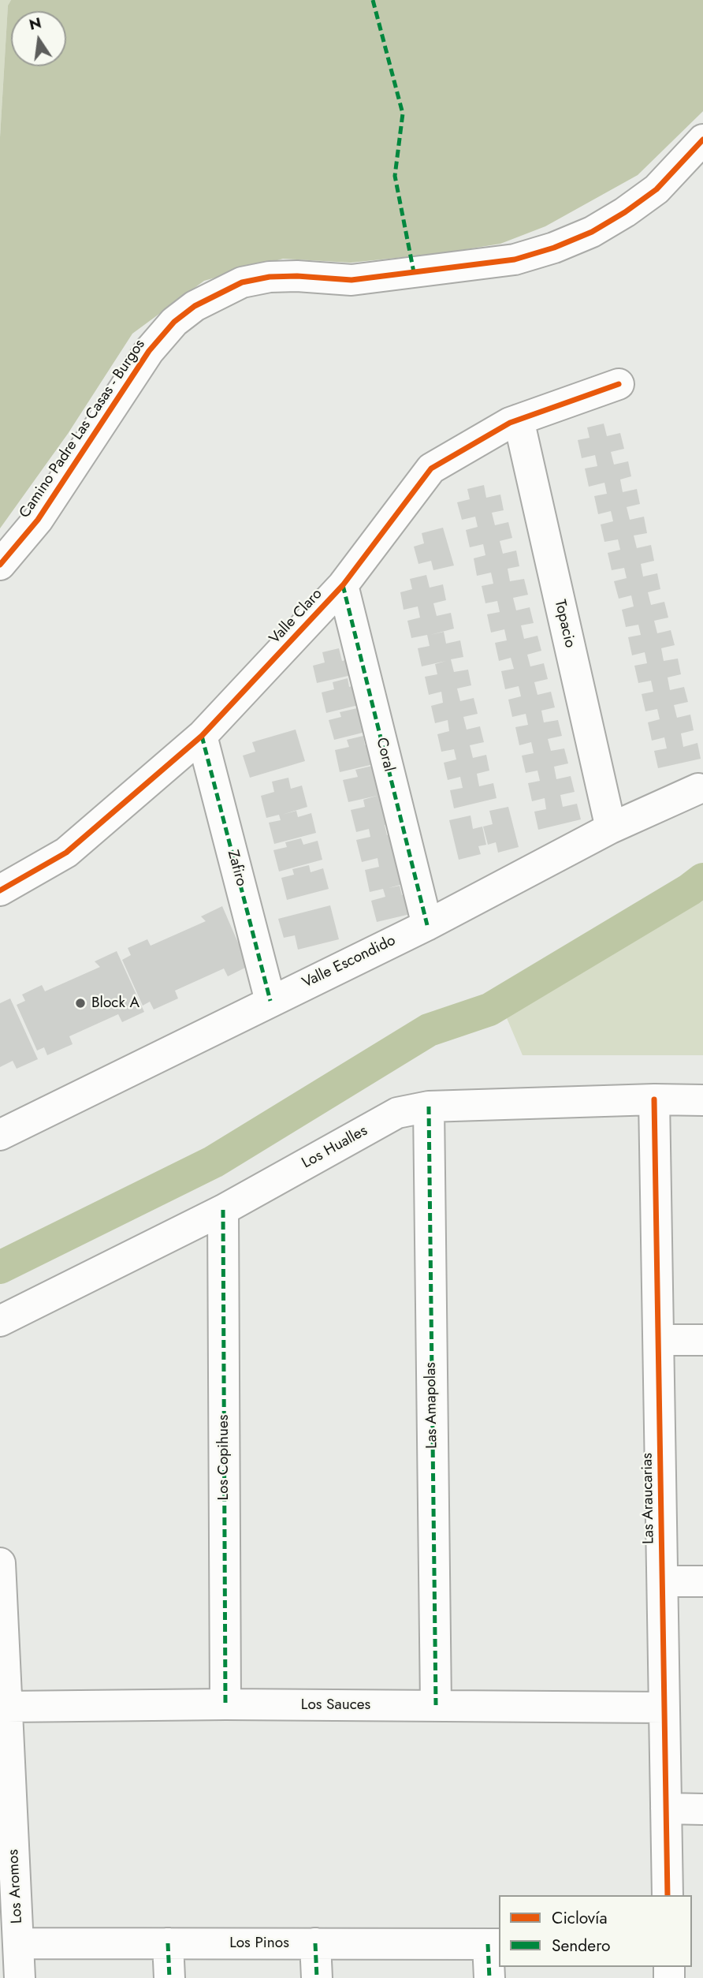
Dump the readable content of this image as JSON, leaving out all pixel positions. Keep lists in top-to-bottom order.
{
  "streets": {
    "street": [
      "Camino Padre Las Casas - Burgos",
      "Valle Claro",
      "Topacio",
      "Coral",
      "Zafiro",
      "Valle Escondido",
      "Los Hualles",
      "Las Amapolas",
      "Los Copihues",
      "Las Araucarias",
      "Los Sauces",
      "Los Aromos",
      "Los Pinos"
    ]
  },
  "crossings": [
    ["Valle Claro", "Topacio"],
    ["Valle Claro", "Coral"],
    ["Valle Claro", "Zafiro"],
    ["Topacio", "Valle Escondido"],
    ["Coral", "Valle Escondido"],
    ["Zafiro", "Valle Escondido"],
    ["Los Hualles", "Las Amapolas"],
    ["Los Hualles", "Los Copihues"],
    ["Los Hualles", "Las Araucarias"],
    ["Las Amapolas", "Los Sauces"],
    ["Los Copihues", "Los Sauces"],
    ["Las Araucarias", "Los Sauces"],
    ["Los Sauces", "Los Aromos"],
    ["Los Aromos", "Los Pinos"]
  ],
  "places": ["Block A"],
  "legend": ["Ciclovía", "Sendero"],
  "north": "top"
}
